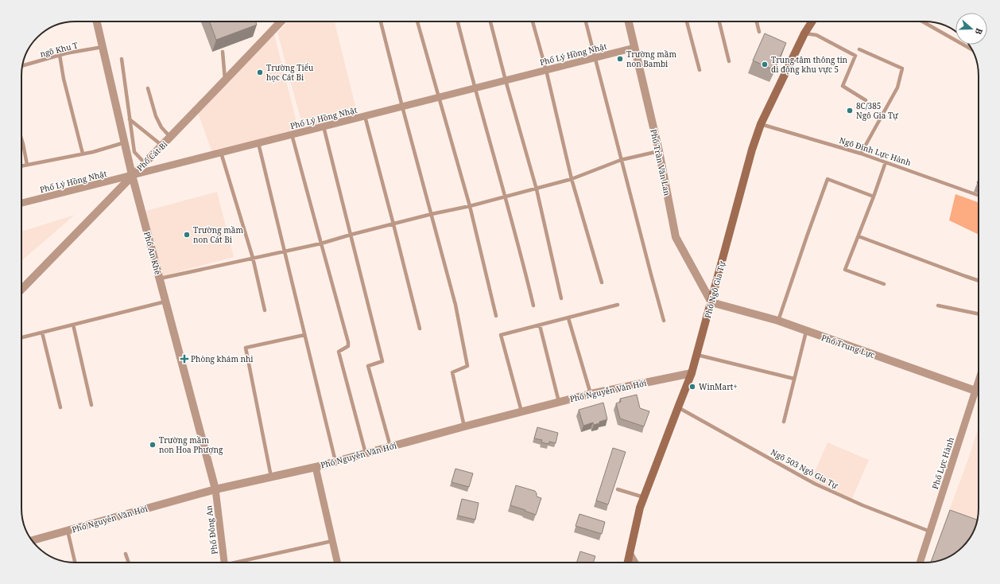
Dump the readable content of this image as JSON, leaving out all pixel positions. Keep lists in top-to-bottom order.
{
  "streets": {
    "main road": ["Phố Ngô Gia Tự"],
    "street": [
      "Phố Lý Hồng Nhật",
      "Phố Cát Bi",
      "Phố Trần Văn Lan",
      "Phố An Khê",
      "Phố Trung Lực",
      "Phố Nguyễn Văn Hới",
      "Phố Lực Hành",
      "Phố Đông An"
    ],
    "lane": ["ngõ Khu T", "Ngõ Đình Lực Hành", "Ngõ 503 Ngô Gia Tự"]
  },
  "crossings": [
    ["ngõ Khu T", "Phố An Khê"],
    ["Phố Lý Hồng Nhật", "Phố Cát Bi"],
    ["Phố Lý Hồng Nhật", "Phố Trần Văn Lan"],
    ["Phố Lý Hồng Nhật", "Phố An Khê"],
    ["Ngõ Đình Lực Hành", "Phố Ngô Gia Tự"],
    ["Phố Cát Bi", "Phố An Khê"],
    ["Phố Trần Văn Lan", "Phố Ngô Gia Tự"],
    ["Phố Trần Văn Lan", "Phố Trung Lực"],
    ["Phố An Khê", "Phố Nguyễn Văn Hới"],
    ["Phố An Khê", "Phố Đông An"],
    ["Phố Ngô Gia Tự", "Phố Trung Lực"],
    ["Phố Ngô Gia Tự", "Phố Nguyễn Văn Hới"],
    ["Phố Ngô Gia Tự", "Ngõ 503 Ngô Gia Tự"],
    ["Phố Trung Lực", "Phố Lực Hành"],
    ["Phố Nguyễn Văn Hới", "Phố Đông An"],
    ["Phố Lực Hành", "Ngõ 503 Ngô Gia Tự"]
  ],
  "places": {
    "other": [
      "Trường mầm non Bambi",
      "Trung tâm thông tin di động khu vực 5",
      "Trường Tiểu học Cát Bi",
      "8C/385 Ngô Gia Tự",
      "Trường mầm non Cát Bi",
      "WinMart+",
      "Trường mầm non Hoa Phượng"
    ],
    "health": ["Phòng khám nhi"]
  },
  "north": "right"
}
